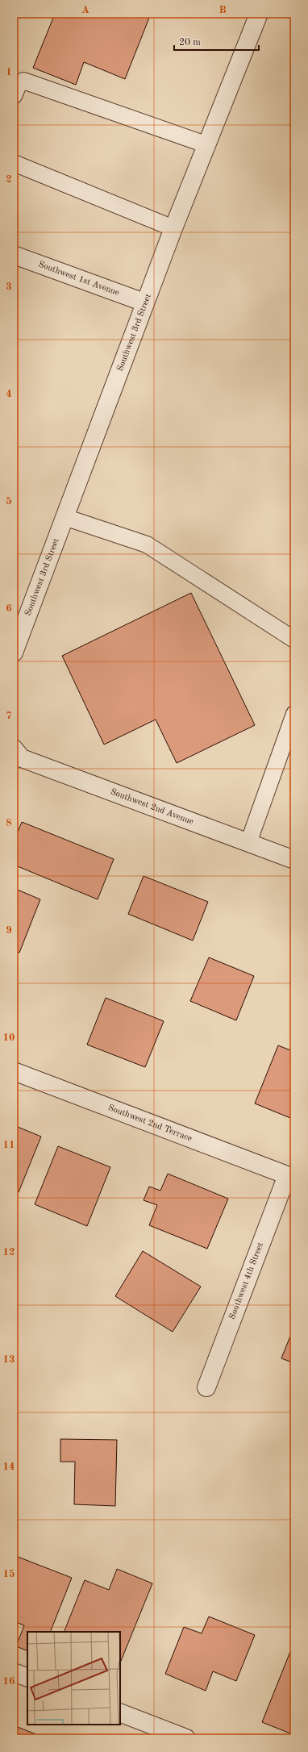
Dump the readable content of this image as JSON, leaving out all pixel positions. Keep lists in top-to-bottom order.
{
  "streets": {
    "street": [
      "Southwest 1st Avenue",
      "Southwest 3rd Street",
      "Southwest 2nd Avenue",
      "Southwest 2nd Terrace",
      "Southwest 4th Street"
    ]
  },
  "crossings": [
    ["Southwest 1st Avenue", "Southwest 3rd Street"],
    ["Southwest 2nd Terrace", "Southwest 4th Street"]
  ],
  "scale_bar": "20 m",
  "grid": {
    "columns": ["A", "B"],
    "rows": [
      "1",
      "2",
      "3",
      "4",
      "5",
      "6",
      "7",
      "8",
      "9",
      "10",
      "11",
      "12",
      "13",
      "14",
      "15",
      "16"
    ]
  }
}
